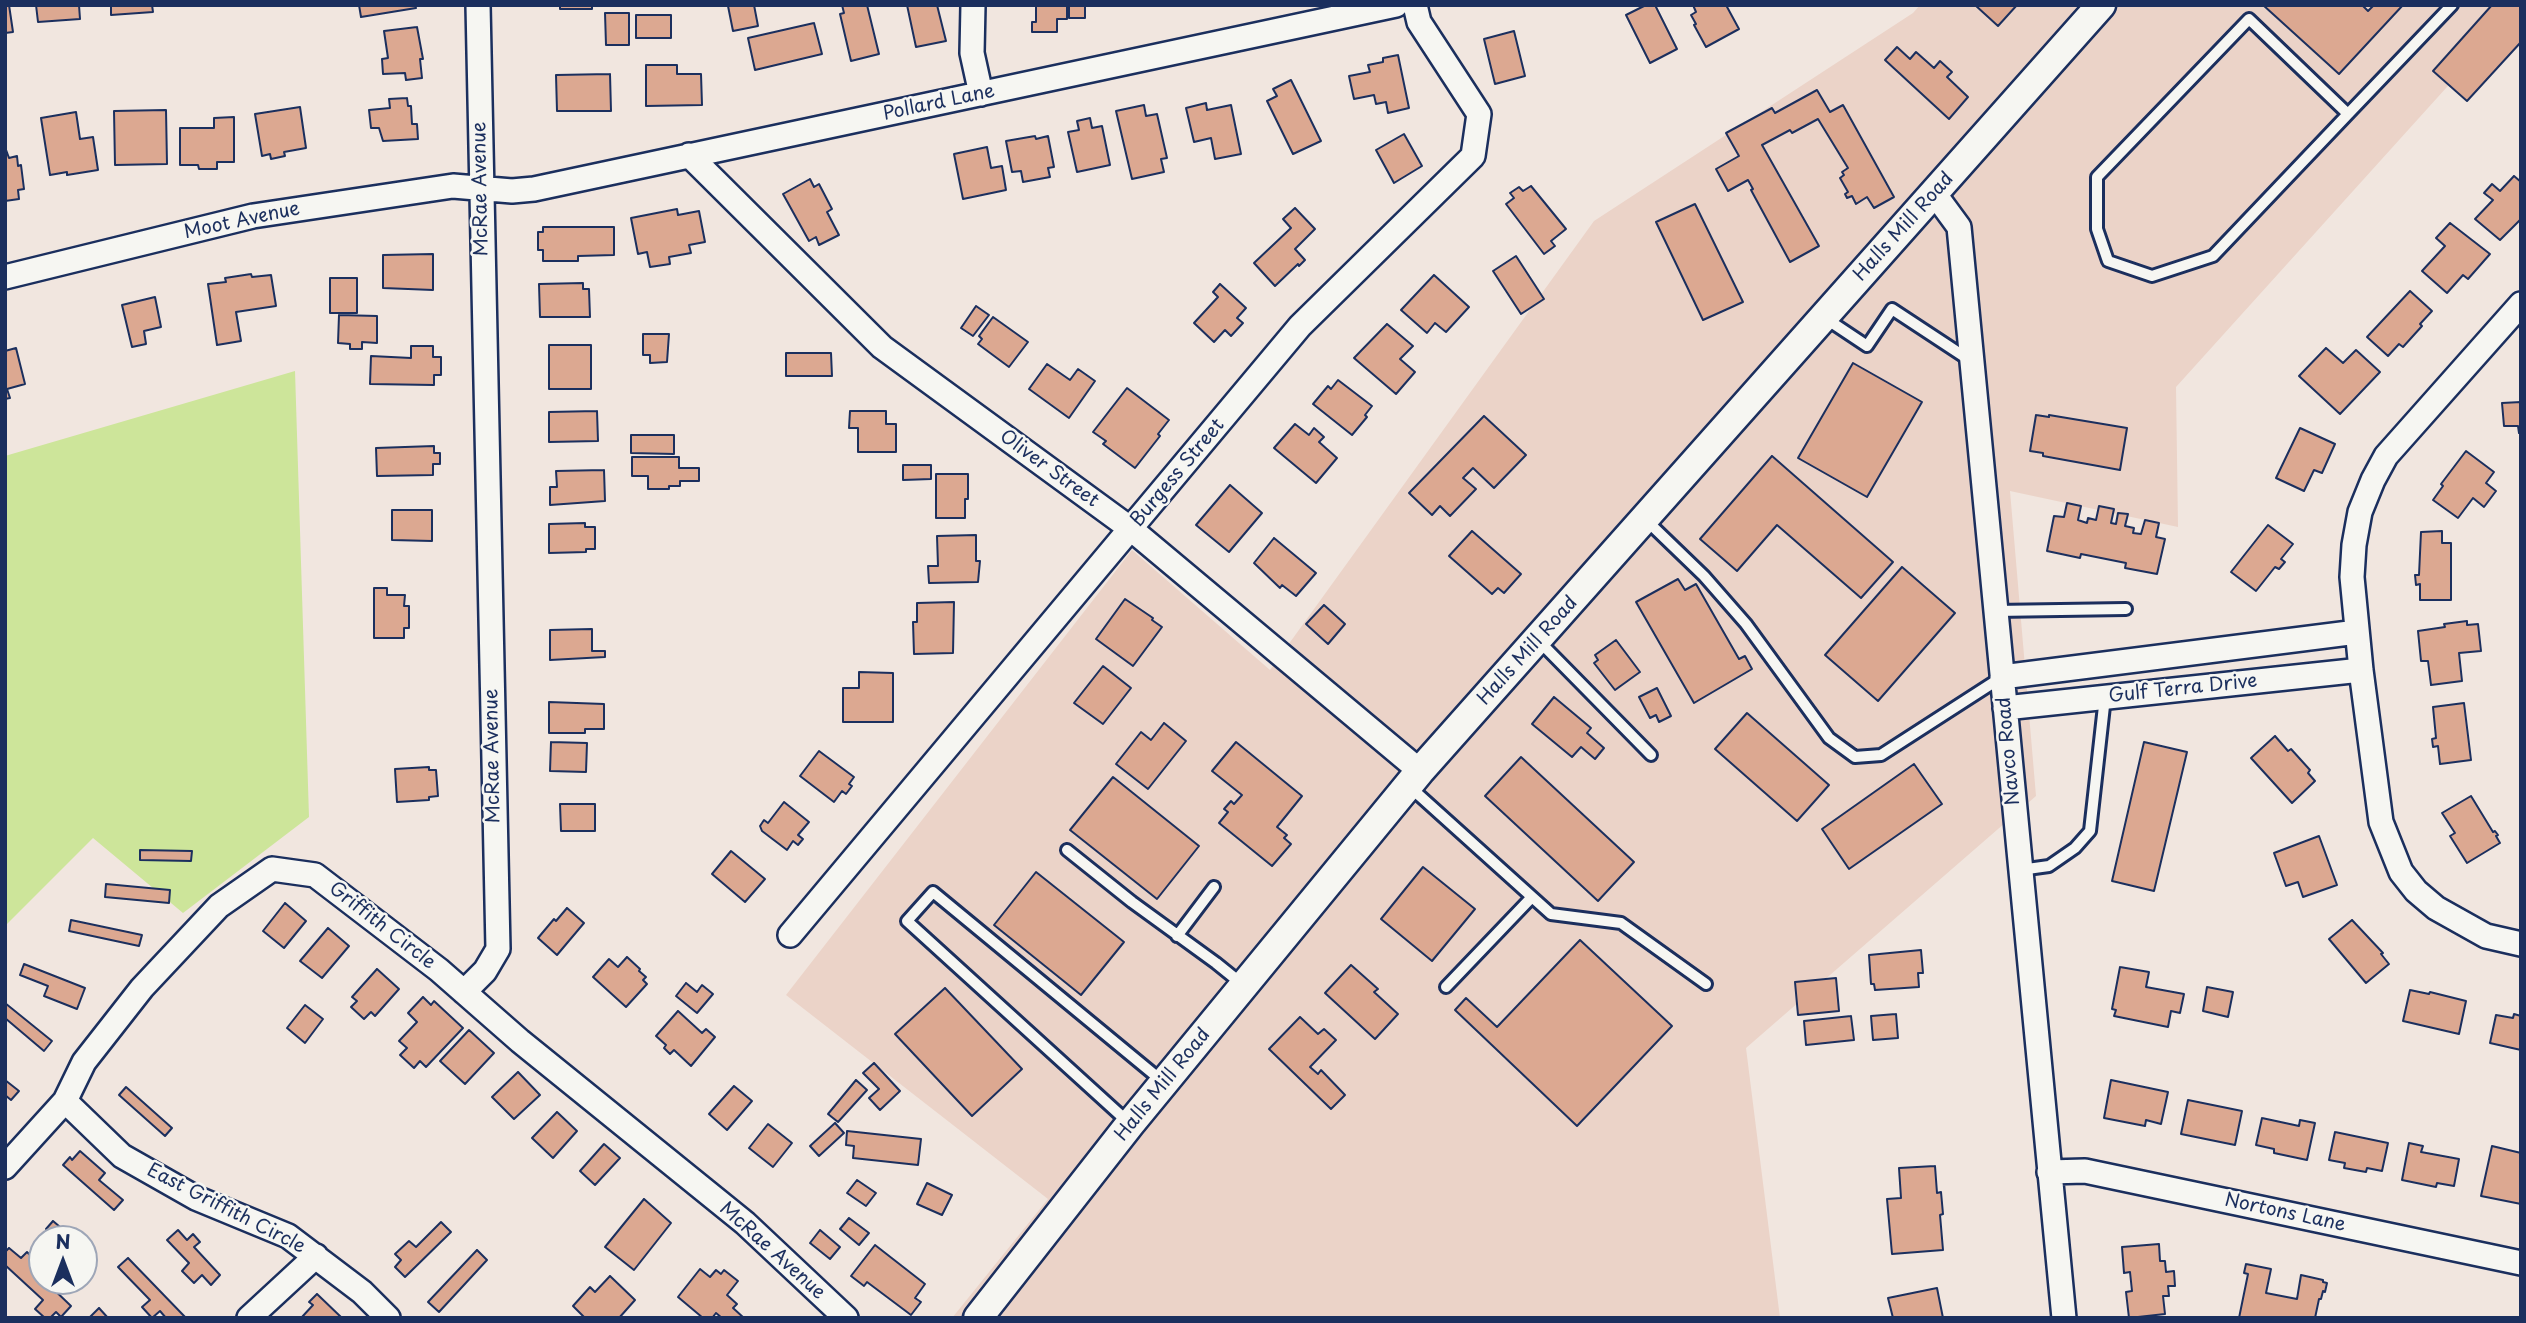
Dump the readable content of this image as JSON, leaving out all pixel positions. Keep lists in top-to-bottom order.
{
  "streets": {
    "street": [
      "Pollard Lane",
      "McRae Avenue",
      "Moot Avenue",
      "Halls Mill Road",
      "Oliver Street",
      "Burgess Street",
      "Gulf Terra Drive",
      "Navco Road",
      "Griffith Circle",
      "East Griffith Circle",
      "Nortons Lane"
    ]
  },
  "crossings": [
    ["Pollard Lane", "McRae Avenue"],
    ["Pollard Lane", "Moot Avenue"],
    ["Pollard Lane", "Oliver Street"],
    ["McRae Avenue", "Moot Avenue"],
    ["McRae Avenue", "Griffith Circle"],
    ["Halls Mill Road", "Oliver Street"],
    ["Halls Mill Road", "Navco Road"],
    ["Oliver Street", "Burgess Street"],
    ["Gulf Terra Drive", "Navco Road"],
    ["Navco Road", "Nortons Lane"],
    ["Griffith Circle", "East Griffith Circle"]
  ],
  "north": "top"
}
